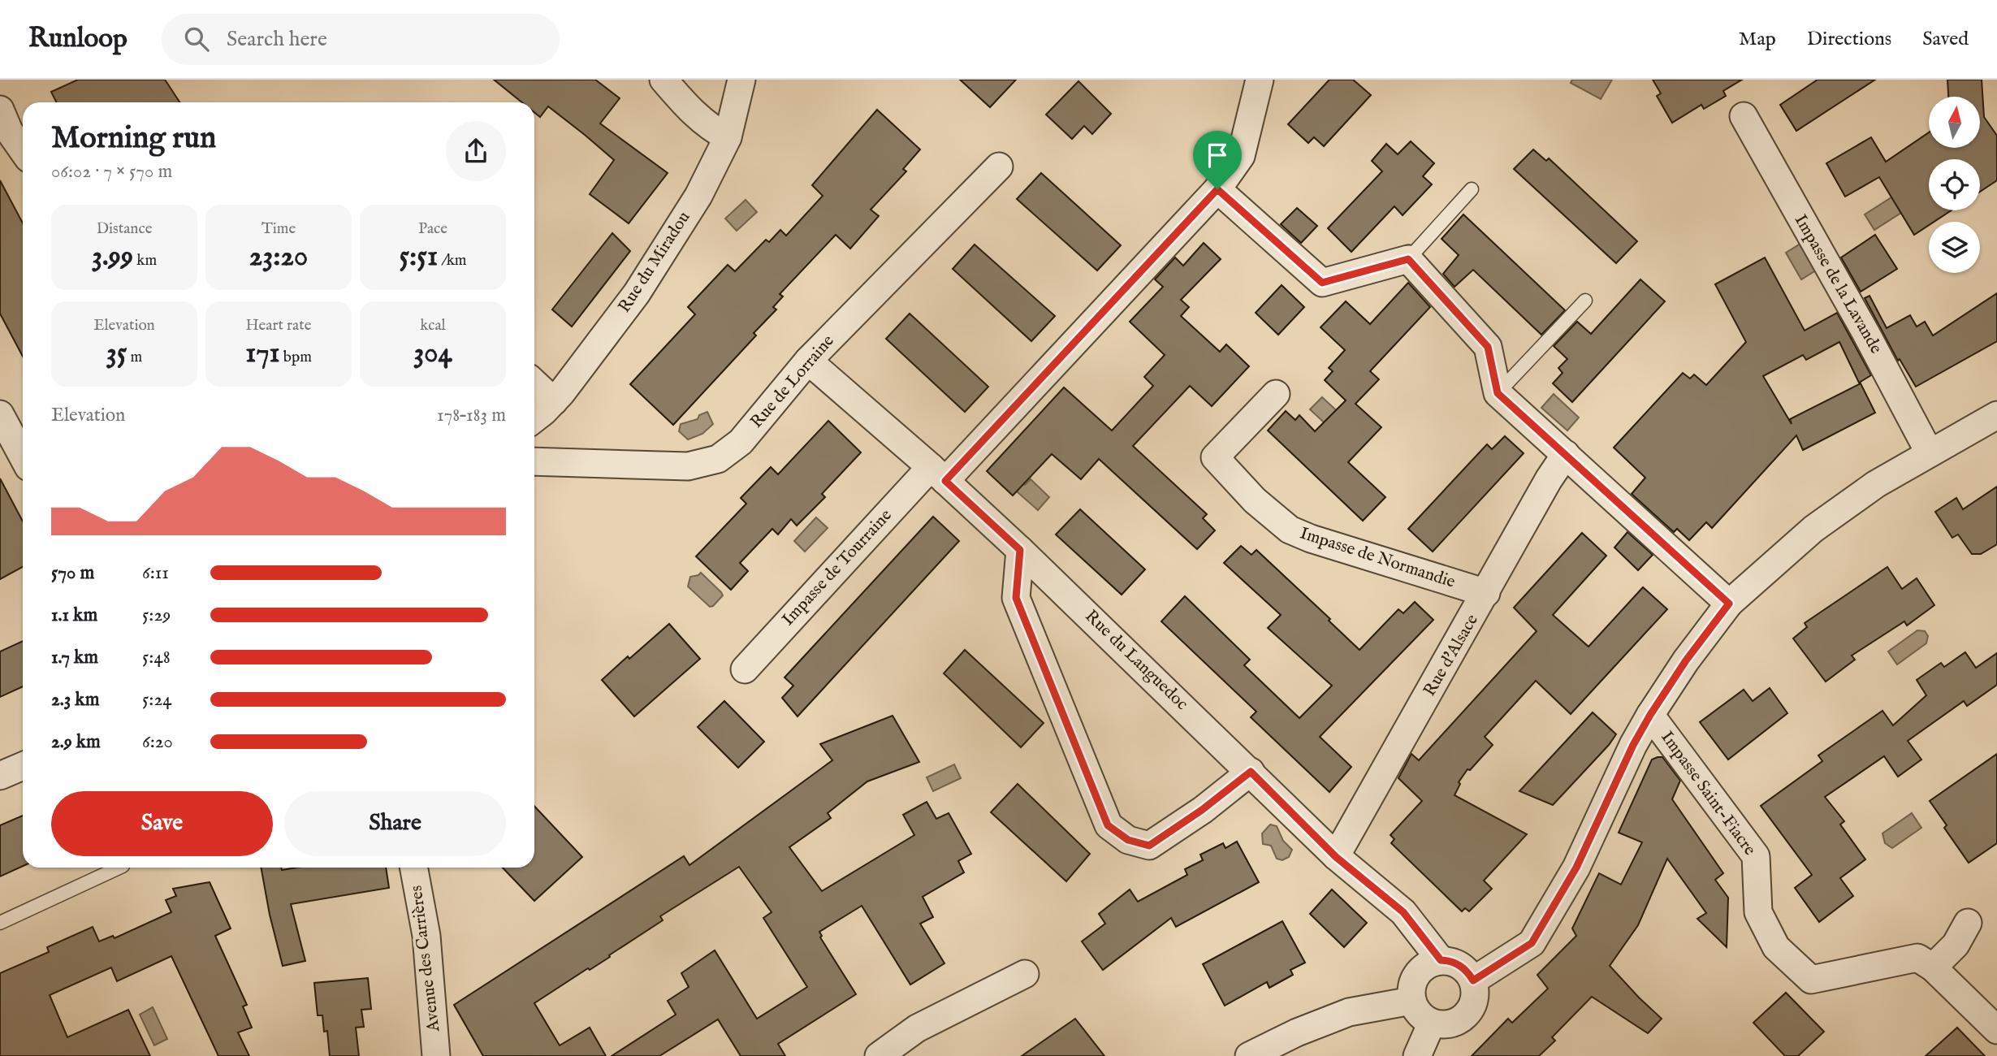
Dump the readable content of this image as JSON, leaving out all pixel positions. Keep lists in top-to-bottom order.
{
  "streets": {
    "street": [
      "Rue du Miradou",
      "Impasse de la Lavande",
      "Rue de Lorraine",
      "Impasse de Normandie",
      "Impasse de Tourraine",
      "Rue d'Alsace",
      "Rue du Languedoc",
      "Impasse Saint-Fiacre",
      "Avenue des Carrières"
    ]
  },
  "crossings": [
    ["Rue de Lorraine", "Rue du Languedoc"],
    ["Impasse de Normandie", "Rue d'Alsace"],
    ["Impasse de Tourraine", "Rue du Languedoc"],
    ["Rue d'Alsace", "Rue du Languedoc"]
  ],
  "north": "top",
  "page": {
    "header": "Runloop",
    "search": "Search here",
    "nav": ["Map", "Directions", "Saved"],
    "heading": ["Morning run", "06:02 · 7 × 570 m"],
    "stats": [
      ["Distance", "3.99 km"],
      ["Time", "23:20"],
      ["Pace", "5:51 /km"],
      ["Elevation", "35 m"],
      ["Heart rate", "171 bpm"],
      ["kcal", "304"]
    ],
    "chart": ["Elevation", "178–183 m"],
    "list": [
      {
        "name": "570 m",
        "note": "6:11"
      },
      {
        "name": "1.1 km",
        "note": "5:29"
      },
      {
        "name": "1.7 km",
        "note": "5:48"
      },
      {
        "name": "2.3 km",
        "note": "5:24"
      },
      {
        "name": "2.9 km",
        "note": "6:20"
      }
    ],
    "buttons": ["Save", "Share"]
  }
}
